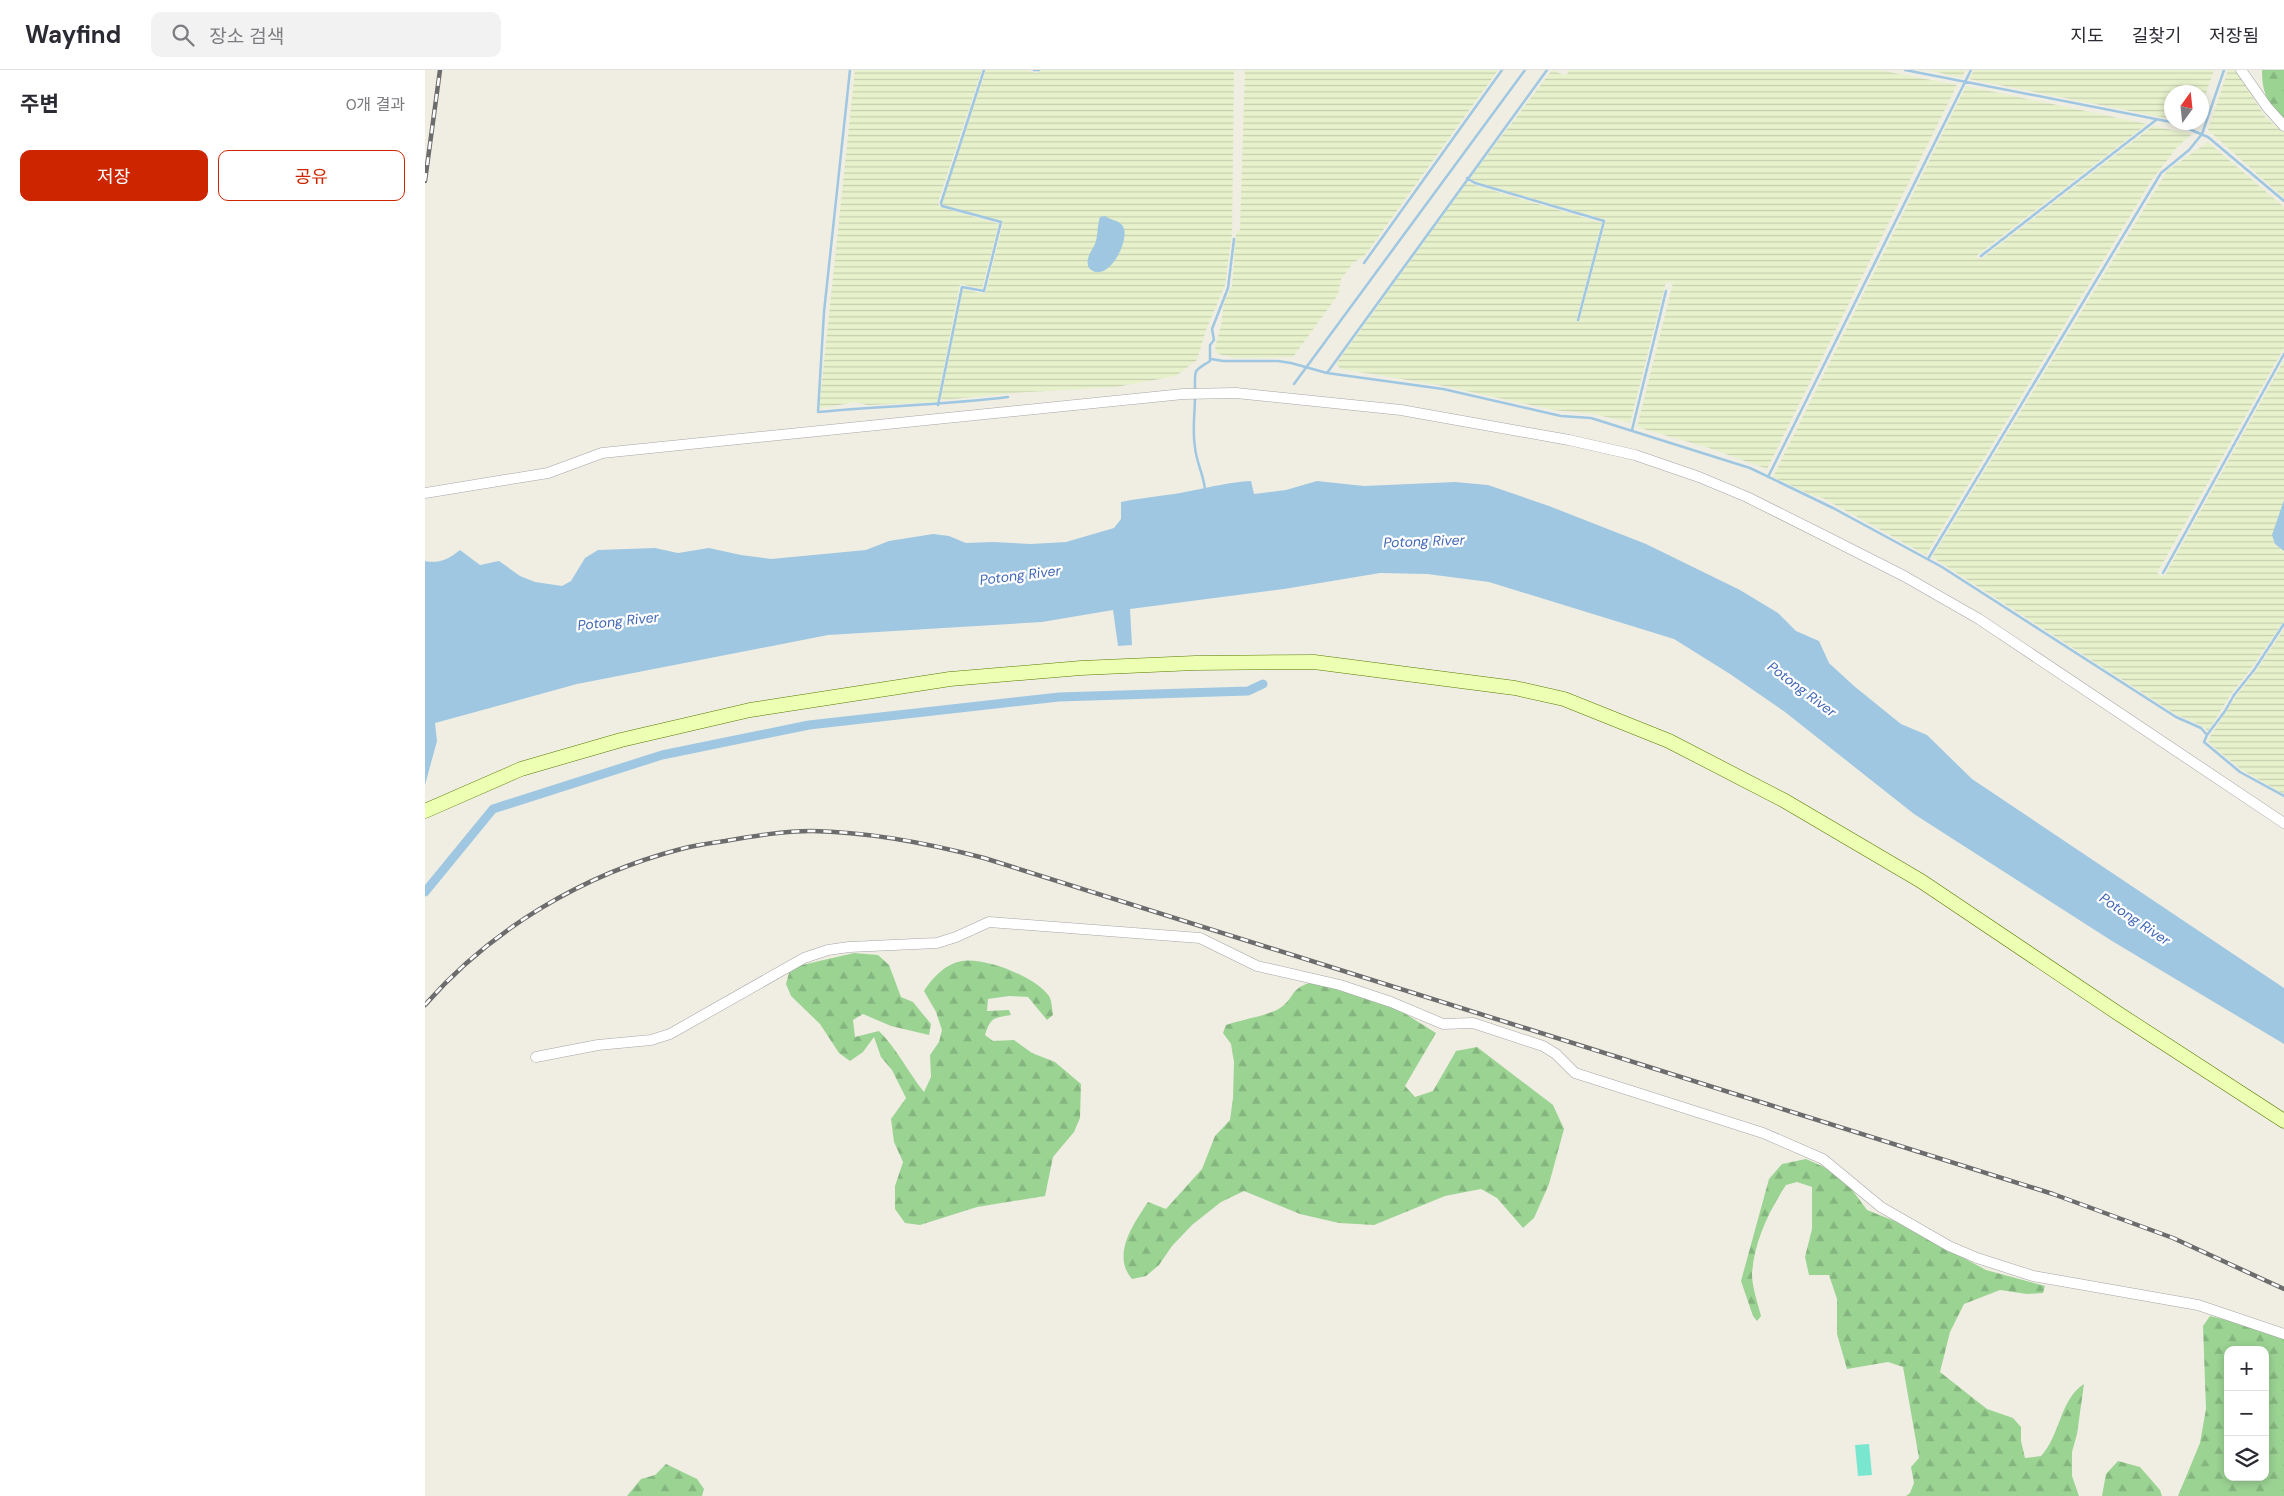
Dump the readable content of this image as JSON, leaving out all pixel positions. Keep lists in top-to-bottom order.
{
  "water": ["Potong River"],
  "north": "top",
  "page": {
    "header": "Wayfind",
    "search": "장소 검색",
    "nav": ["지도", "길찾기", "저장됨"],
    "heading": ["주변", "0개 결과"],
    "buttons": ["저장", "공유"],
    "map_buttons": ["+", "−"]
  }
}
